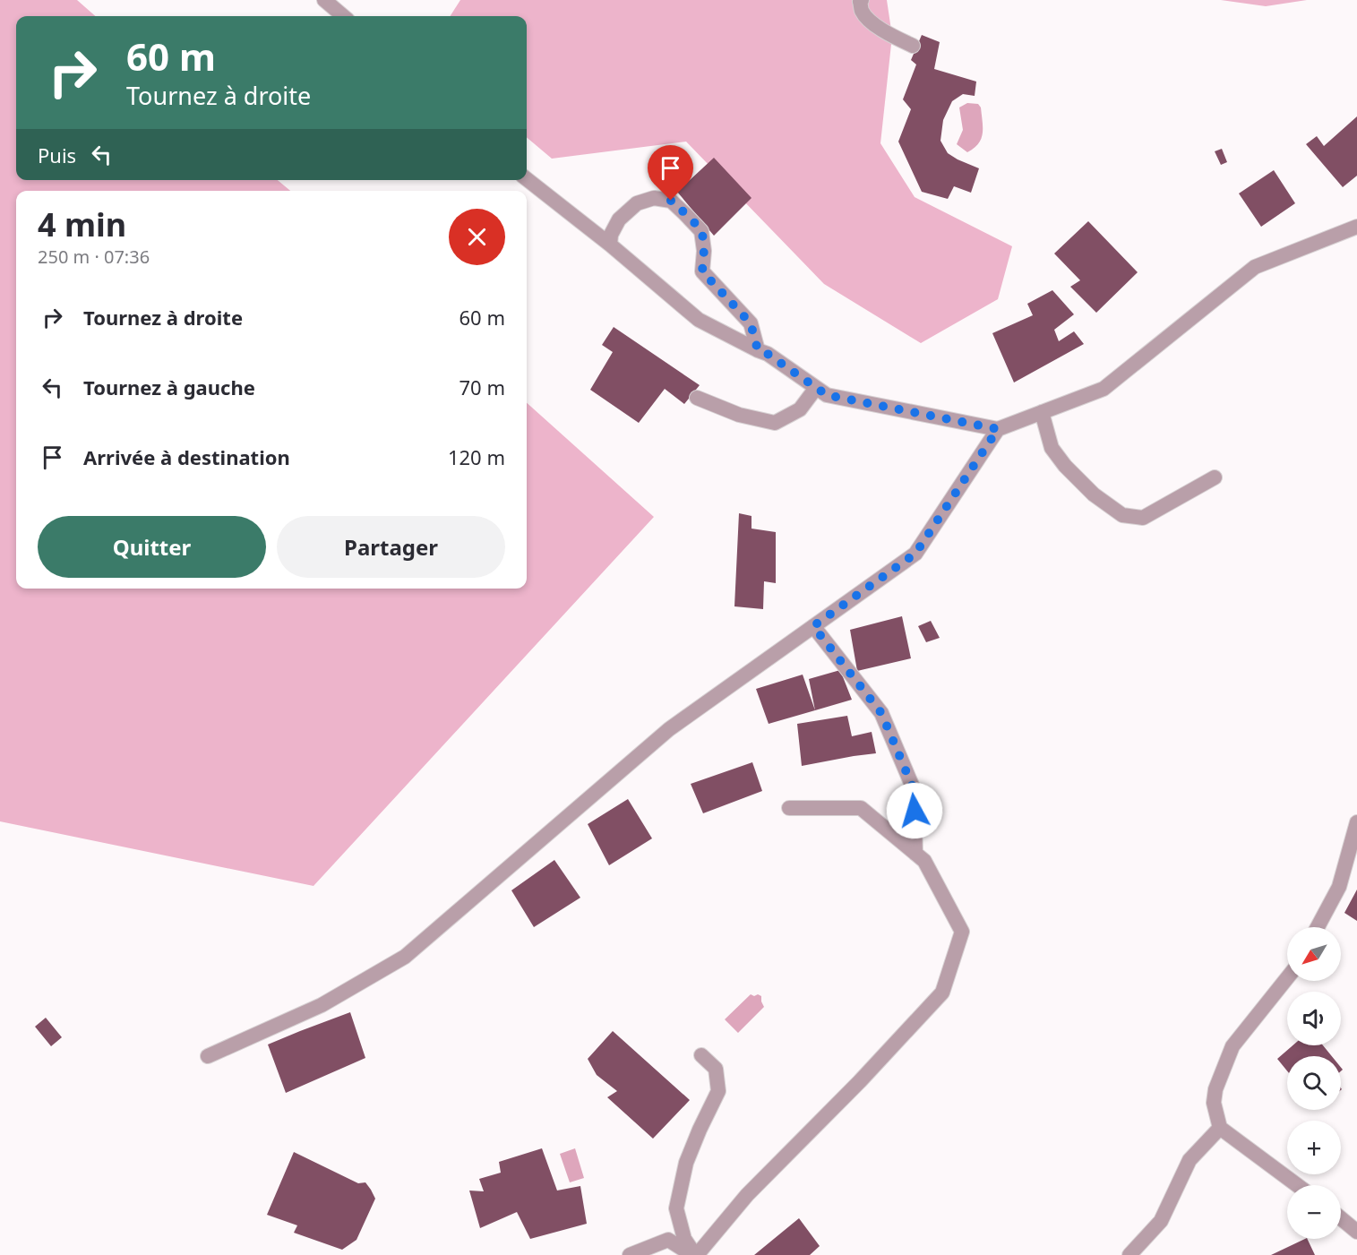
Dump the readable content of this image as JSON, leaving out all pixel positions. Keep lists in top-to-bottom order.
{
  "north": "bottom left",
  "page": {
    "turn": ["60 m", "Tournez à droite"],
    "then": "Puis",
    "heading": ["4 min", "250 m · 07:36"],
    "list": [
      {
        "name": "Tournez à droite",
        "value": "60 m"
      },
      {
        "name": "Tournez à gauche",
        "value": "70 m"
      },
      {
        "name": "Arrivée à destination",
        "value": "120 m"
      }
    ],
    "buttons": ["Quitter", "Partager"],
    "map_buttons": ["+", "−"]
  }
}
